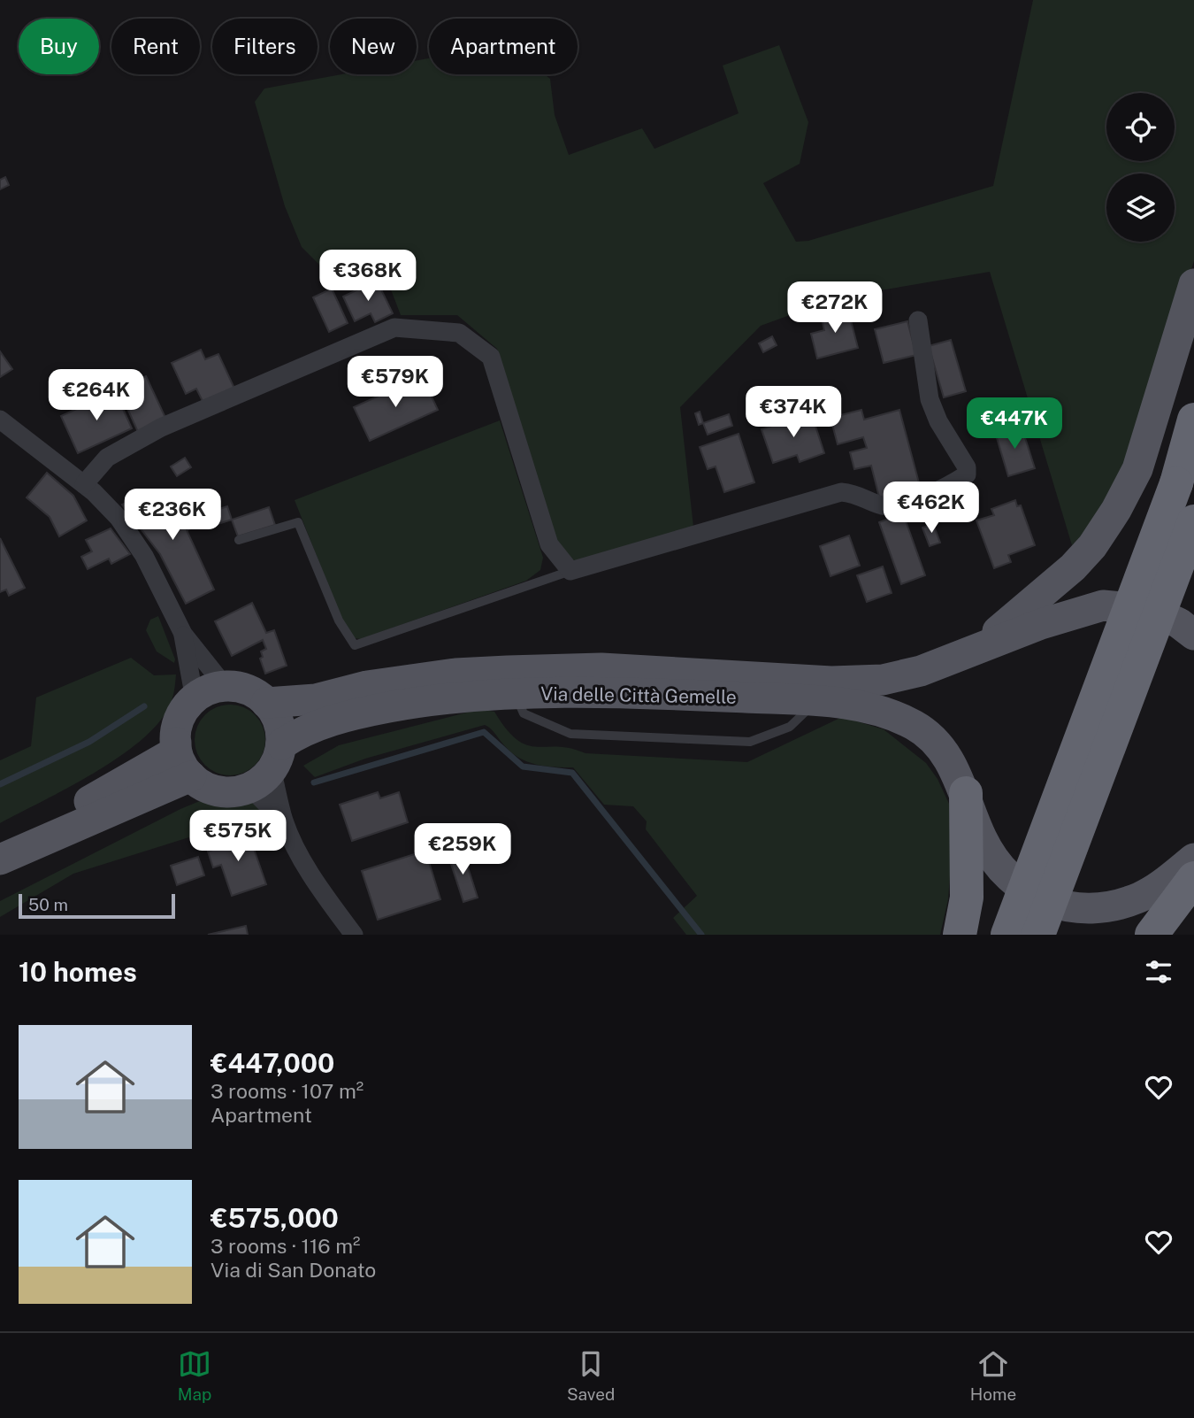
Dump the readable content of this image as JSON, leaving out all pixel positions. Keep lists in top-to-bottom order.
{
  "streets": {
    "main road": ["Via delle Città Gemelle"]
  },
  "scale_bar": "50 m",
  "page": {
    "chip": [
      "Buy",
      "Rent",
      "Filters",
      "New",
      "Apartment"
    ],
    "price": [
      "€368K",
      "€272K",
      "€579K",
      "€264K",
      "€374K",
      "€447K",
      "€462K",
      "€236K",
      "€575K",
      "€259K"
    ],
    "scale": "50 m",
    "heading": "10 homes",
    "list": [
      {
        "name": "€447,000",
        "note": "3 rooms · 107 m² · Apartment"
      },
      {
        "name": "€575,000",
        "note": "3 rooms · 116 m² · Via di San Donato"
      }
    ],
    "tabs": ["Map", "Saved", "Home"]
  }
}
